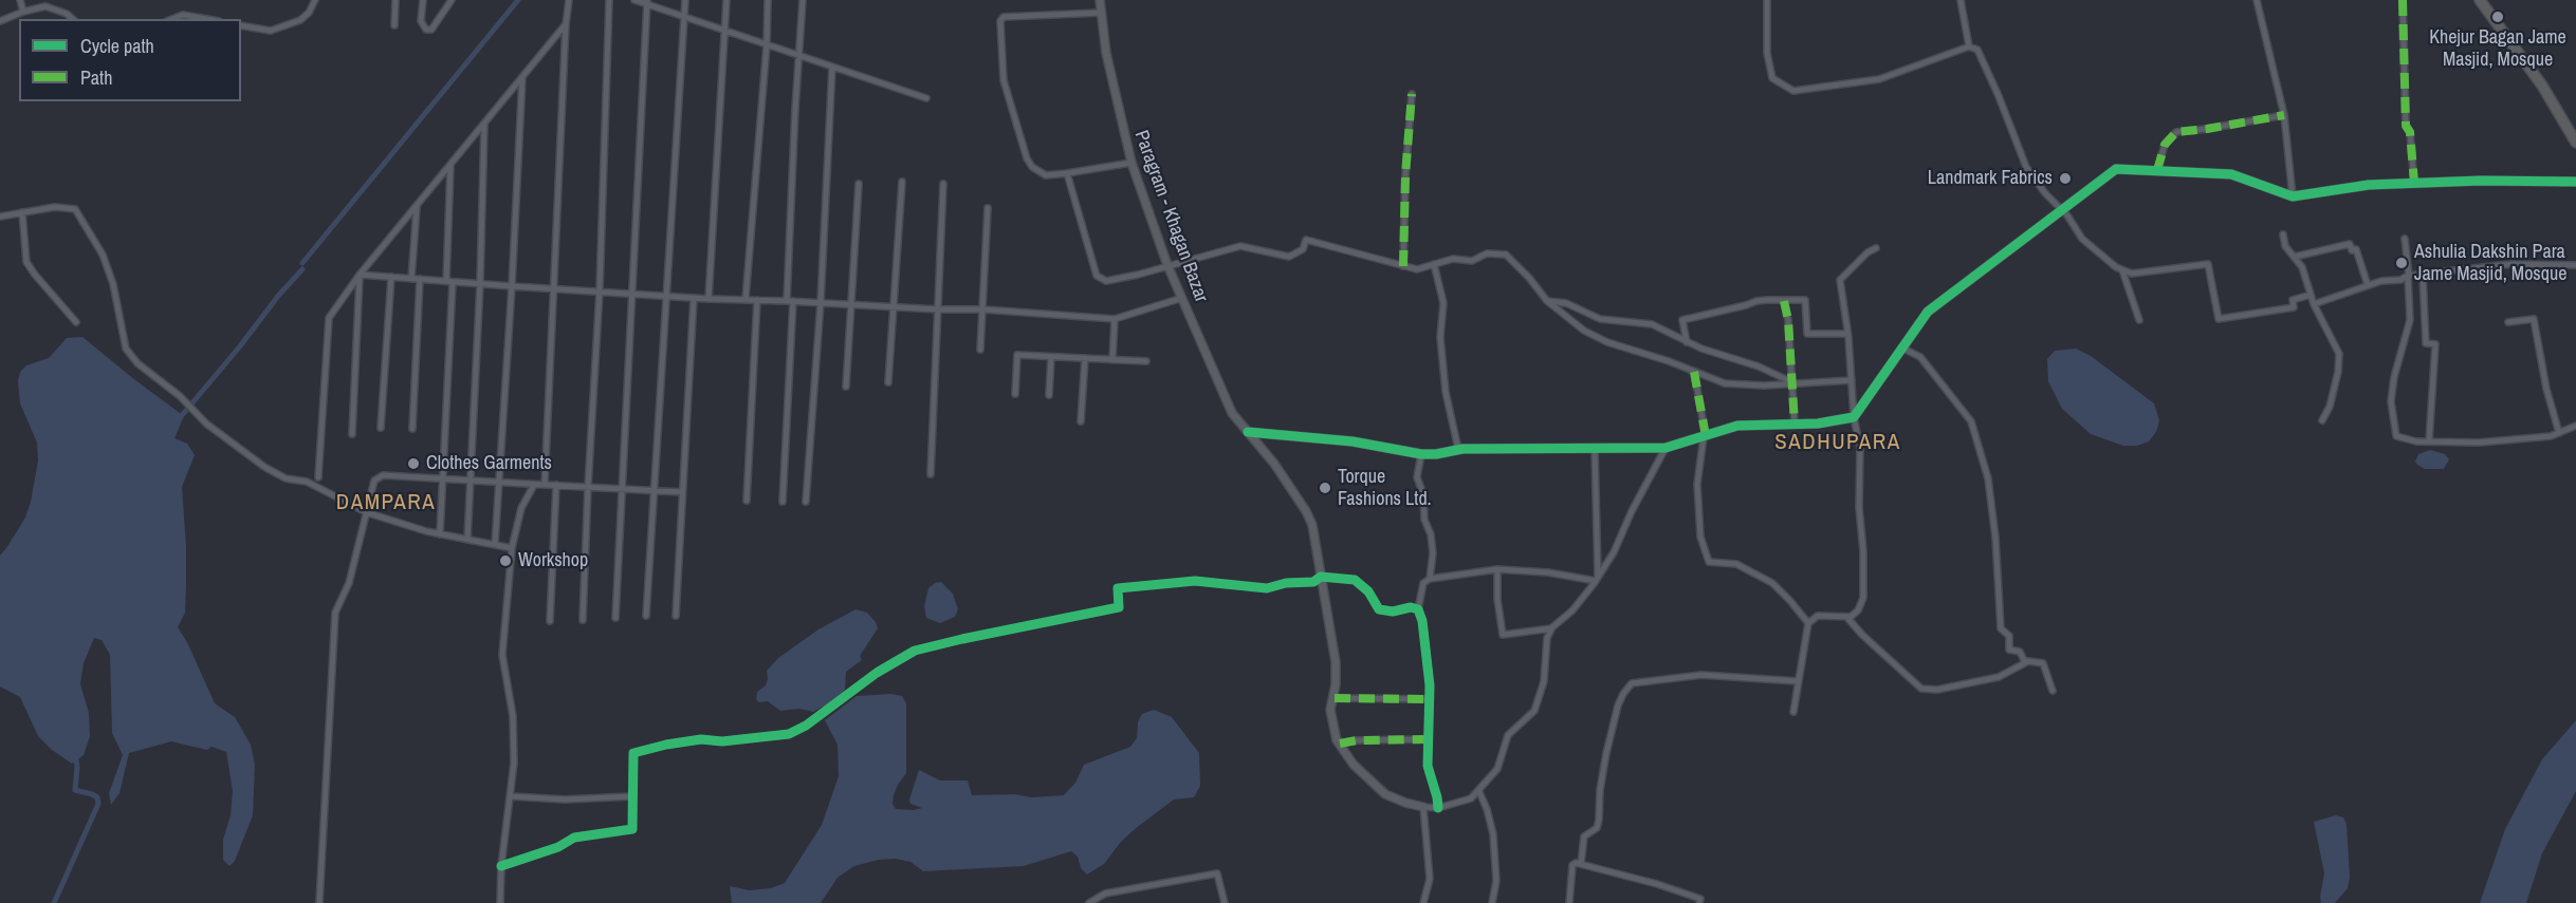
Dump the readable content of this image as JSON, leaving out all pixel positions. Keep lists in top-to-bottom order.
{
  "streets": {
    "street": ["Paragram - Khagan Bazar"]
  },
  "districts": ["SADHUPARA", "DAMPARA"],
  "places": [
    "Khejur Bagan Jame Masjid, Mosque",
    "Landmark Fabrics",
    "Ashulia Dakshin Para Jame Masjid, Mosque",
    "Clothes Garments",
    "Torque Fashions Ltd.",
    "Workshop"
  ],
  "legend": ["Cycle path", "Path"]
}
